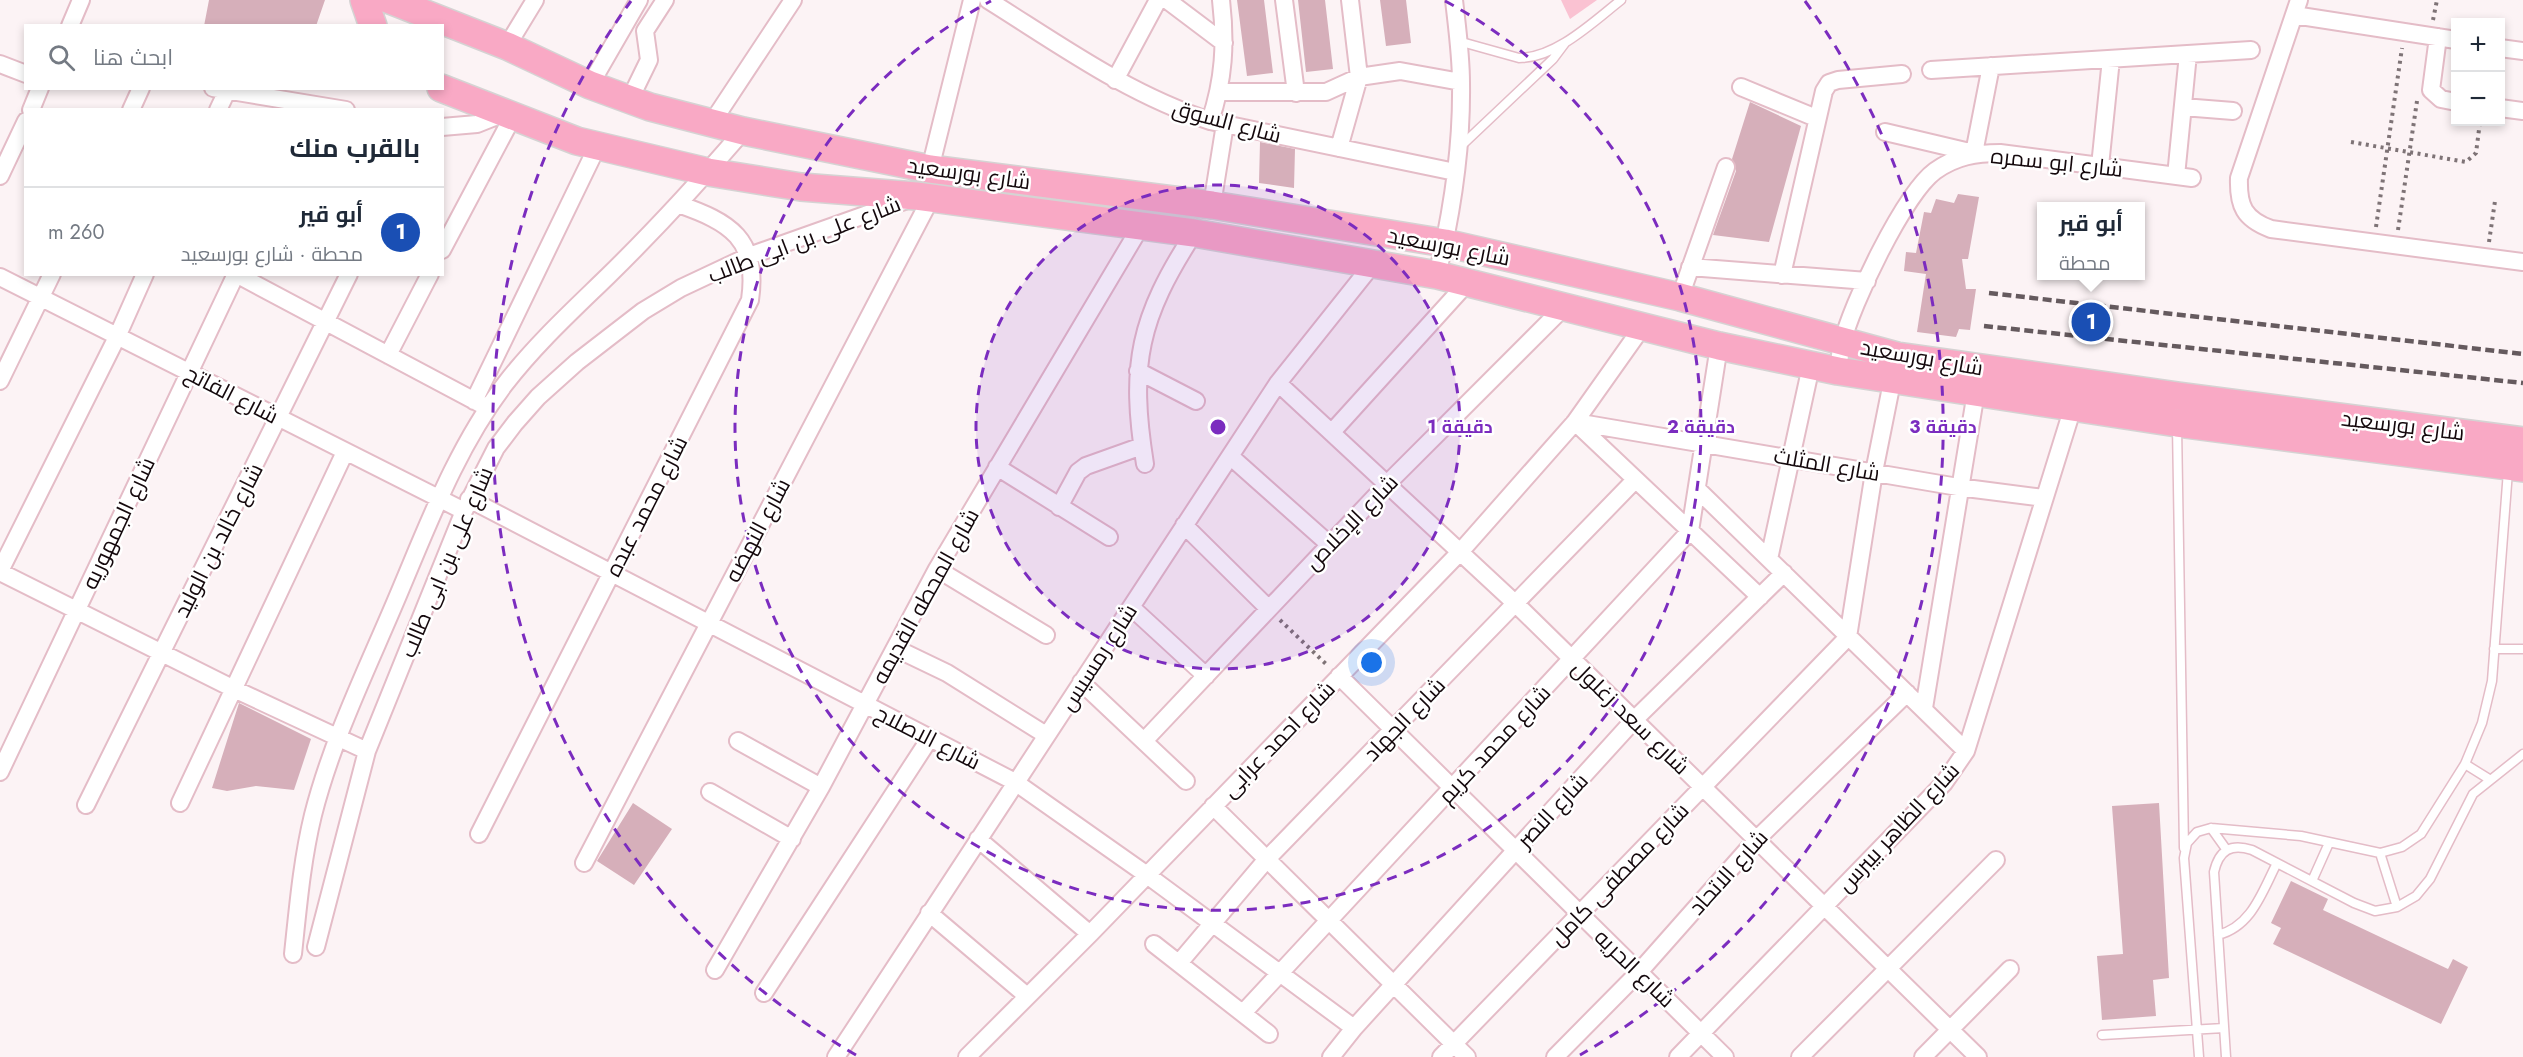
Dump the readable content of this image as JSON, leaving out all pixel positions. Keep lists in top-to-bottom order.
{
  "streets": {
    "main road": ["شارع بورسعيد"],
    "street": [
      "شارع السوق",
      "شارع ابو سمره",
      "شارع على بن ابى طالب",
      "شارع الفاتح",
      "شارع المثلث",
      "شارع محمد عبده",
      "شارع الإخلاص",
      "شارع الجمهوريه",
      "شارع النهضه",
      "شارع خالد بن الوليد",
      "شارع المحطه القديمه",
      "شارع رمسيس",
      "شارع سعد زغلول",
      "شارع الجهاد",
      "شارع الاصلاح",
      "شارع احمد عرابى",
      "شارع محمد كريم",
      "شارع النصر",
      "شارع الظاهر بيبرس",
      "شارع الاتحاد",
      "شارع مصطفى كامل",
      "شارع الحريه"
    ]
  },
  "crossings": [
    ["شارع ابو سمره", "شارع بورسعيد"],
    ["شارع بورسعيد", "شارع على بن ابى طالب"],
    ["شارع بورسعيد", "شارع الإخلاص"],
    ["شارع بورسعيد", "شارع النهضه"],
    ["شارع بورسعيد", "شارع المحطه القديمه"],
    ["شارع بورسعيد", "شارع رمسيس"],
    ["شارع بورسعيد", "شارع احمد عرابى"],
    ["شارع بورسعيد", "شارع الظاهر بيبرس"],
    ["شارع على بن ابى طالب", "شارع الفاتح"],
    ["شارع على بن ابى طالب", "شارع محمد عبده"],
    ["شارع على بن ابى طالب", "شارع النهضه"],
    ["شارع على بن ابى طالب", "شارع الاصلاح"],
    ["شارع الفاتح", "شارع الجمهوريه"],
    ["شارع الفاتح", "شارع خالد بن الوليد"],
    ["شارع الفاتح", "شارع الاصلاح"],
    ["شارع المثلث", "شارع احمد عرابى"],
    ["شارع المثلث", "شارع الظاهر بيبرس"],
    ["شارع محمد عبده", "شارع الاصلاح"],
    ["شارع الإخلاص", "شارع سعد زغلول"],
    ["شارع النهضه", "شارع الاصلاح"],
    ["شارع المحطه القديمه", "شارع الاصلاح"],
    ["شارع رمسيس", "شارع سعد زغلول"],
    ["شارع رمسيس", "شارع الاصلاح"],
    ["شارع سعد زغلول", "شارع الجهاد"],
    ["شارع سعد زغلول", "شارع احمد عرابى"],
    ["شارع سعد زغلول", "شارع محمد كريم"],
    ["شارع سعد زغلول", "شارع النصر"],
    ["شارع سعد زغلول", "شارع الظاهر بيبرس"],
    ["شارع سعد زغلول", "شارع الاتحاد"],
    ["شارع سعد زغلول", "شارع مصطفى كامل"],
    ["شارع الجهاد", "شارع الاصلاح"],
    ["شارع الجهاد", "شارع الحريه"],
    ["شارع الاصلاح", "شارع احمد عرابى"],
    ["شارع الاصلاح", "شارع محمد كريم"],
    ["شارع الاصلاح", "شارع النصر"],
    ["شارع احمد عرابى", "شارع الحريه"],
    ["شارع محمد كريم", "شارع الحريه"],
    ["شارع النصر", "شارع الحريه"],
    ["شارع الظاهر بيبرس", "شارع الحريه"],
    ["شارع الاتحاد", "شارع الحريه"],
    ["شارع مصطفى كامل", "شارع الحريه"]
  ],
  "page": {
    "map_buttons": ["+", "−"],
    "search": "ابحث هنا",
    "heading": "بالقرب منك",
    "list": [
      {
        "mark": "1",
        "name": "أبو قير",
        "note": "محطة · شارع بورسعيد",
        "value": "260 m"
      }
    ],
    "popup": ["أبو قير", "محطة"],
    "pins": "1"
  },
  "rings": ["1 دقيقة", "2 دقيقة", "3 دقيقة"]
}
